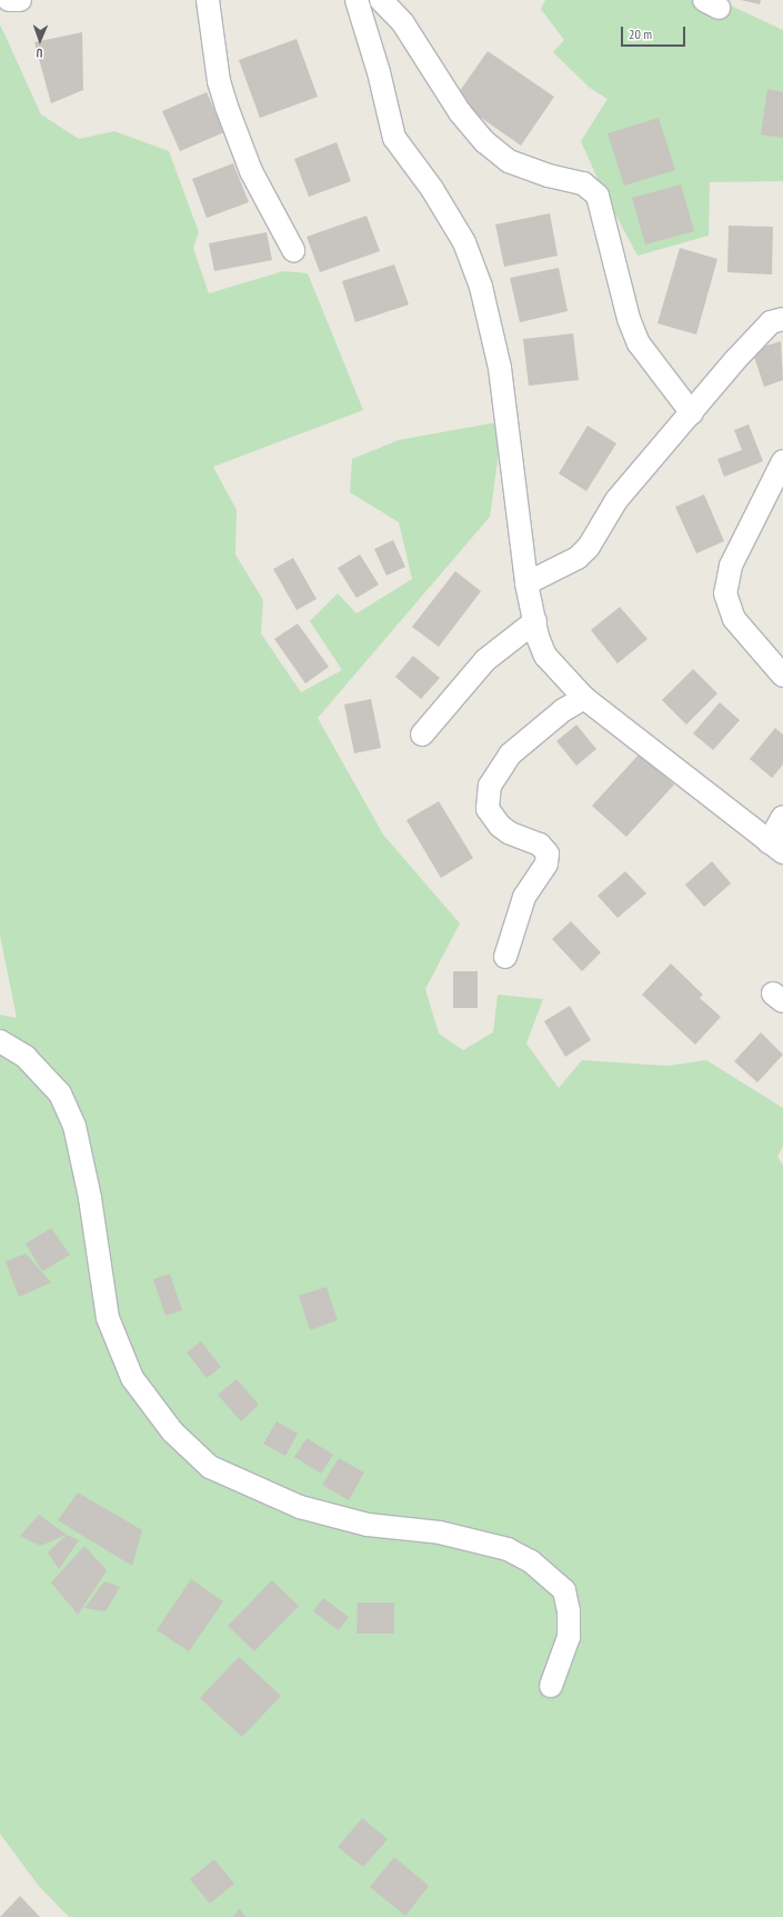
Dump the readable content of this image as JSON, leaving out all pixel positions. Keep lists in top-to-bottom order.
{
  "scale_bar": "20 m",
  "north": "bottom"
}
